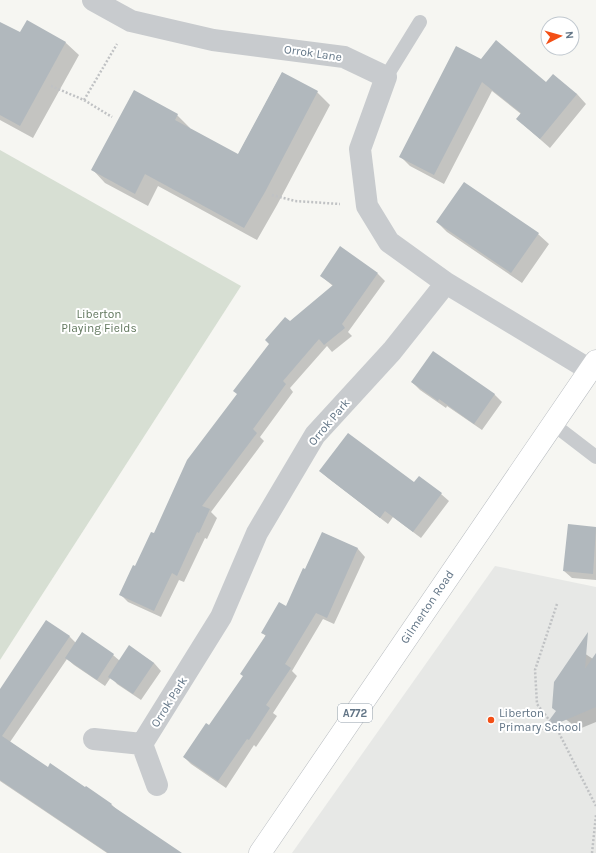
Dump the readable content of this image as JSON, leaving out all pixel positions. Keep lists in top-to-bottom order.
{
  "streets": {
    "main road": ["Gilmerton Road", "A772"],
    "street": ["Orrok Lane", "Orrok Park"]
  },
  "parks": ["Liberton Playing Fields"],
  "places": ["Liberton Primary School"],
  "north": "right"
}
